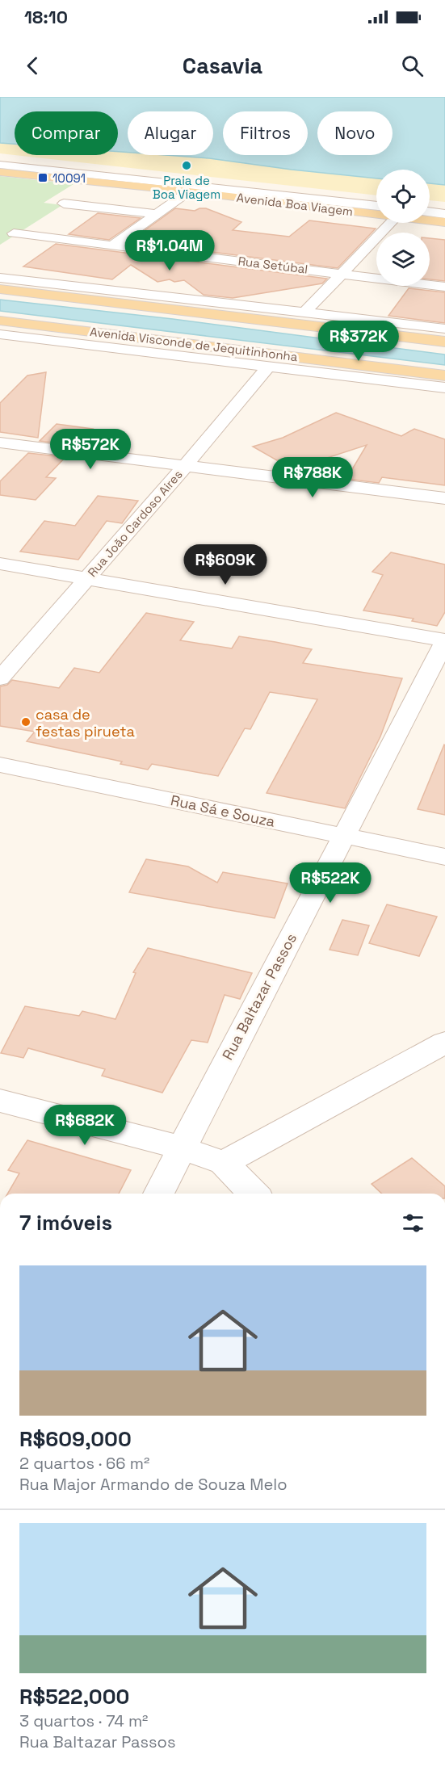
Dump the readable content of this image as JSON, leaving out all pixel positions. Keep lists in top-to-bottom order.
{
  "streets": {
    "main road": ["Avenida Boa Viagem", "Avenida Visconde de Jequitinhonha"],
    "street": [
      "Rua Setúbal",
      "Rua João Cardoso Aires",
      "Rua Sá e Souza",
      "Rua Baltazar Passos"
    ]
  },
  "crossings": [
    ["Avenida Visconde de Jequitinhonha", "Rua João Cardoso Aires"],
    ["Rua Sá e Souza", "Rua Baltazar Passos"]
  ],
  "places": {
    "other": ["Praia de Boa Viagem", "casa de festas pirueta"],
    "transit": ["10091"]
  },
  "page": {
    "status": "18:10",
    "header": "Casavia",
    "chip": [
      "Comprar",
      "Alugar",
      "Filtros",
      "Novo"
    ],
    "price": [
      "R$1.04M",
      "R$372K",
      "R$572K",
      "R$788K",
      "R$609K",
      "R$522K",
      "R$682K"
    ],
    "heading": "7 imóveis",
    "list": [
      {
        "name": "R$609,000",
        "note": "2 quartos · 66 m² · Rua Major Armando de Souza Melo"
      },
      {
        "name": "R$522,000",
        "note": "3 quartos · 74 m² · Rua Baltazar Passos"
      }
    ]
  }
}
